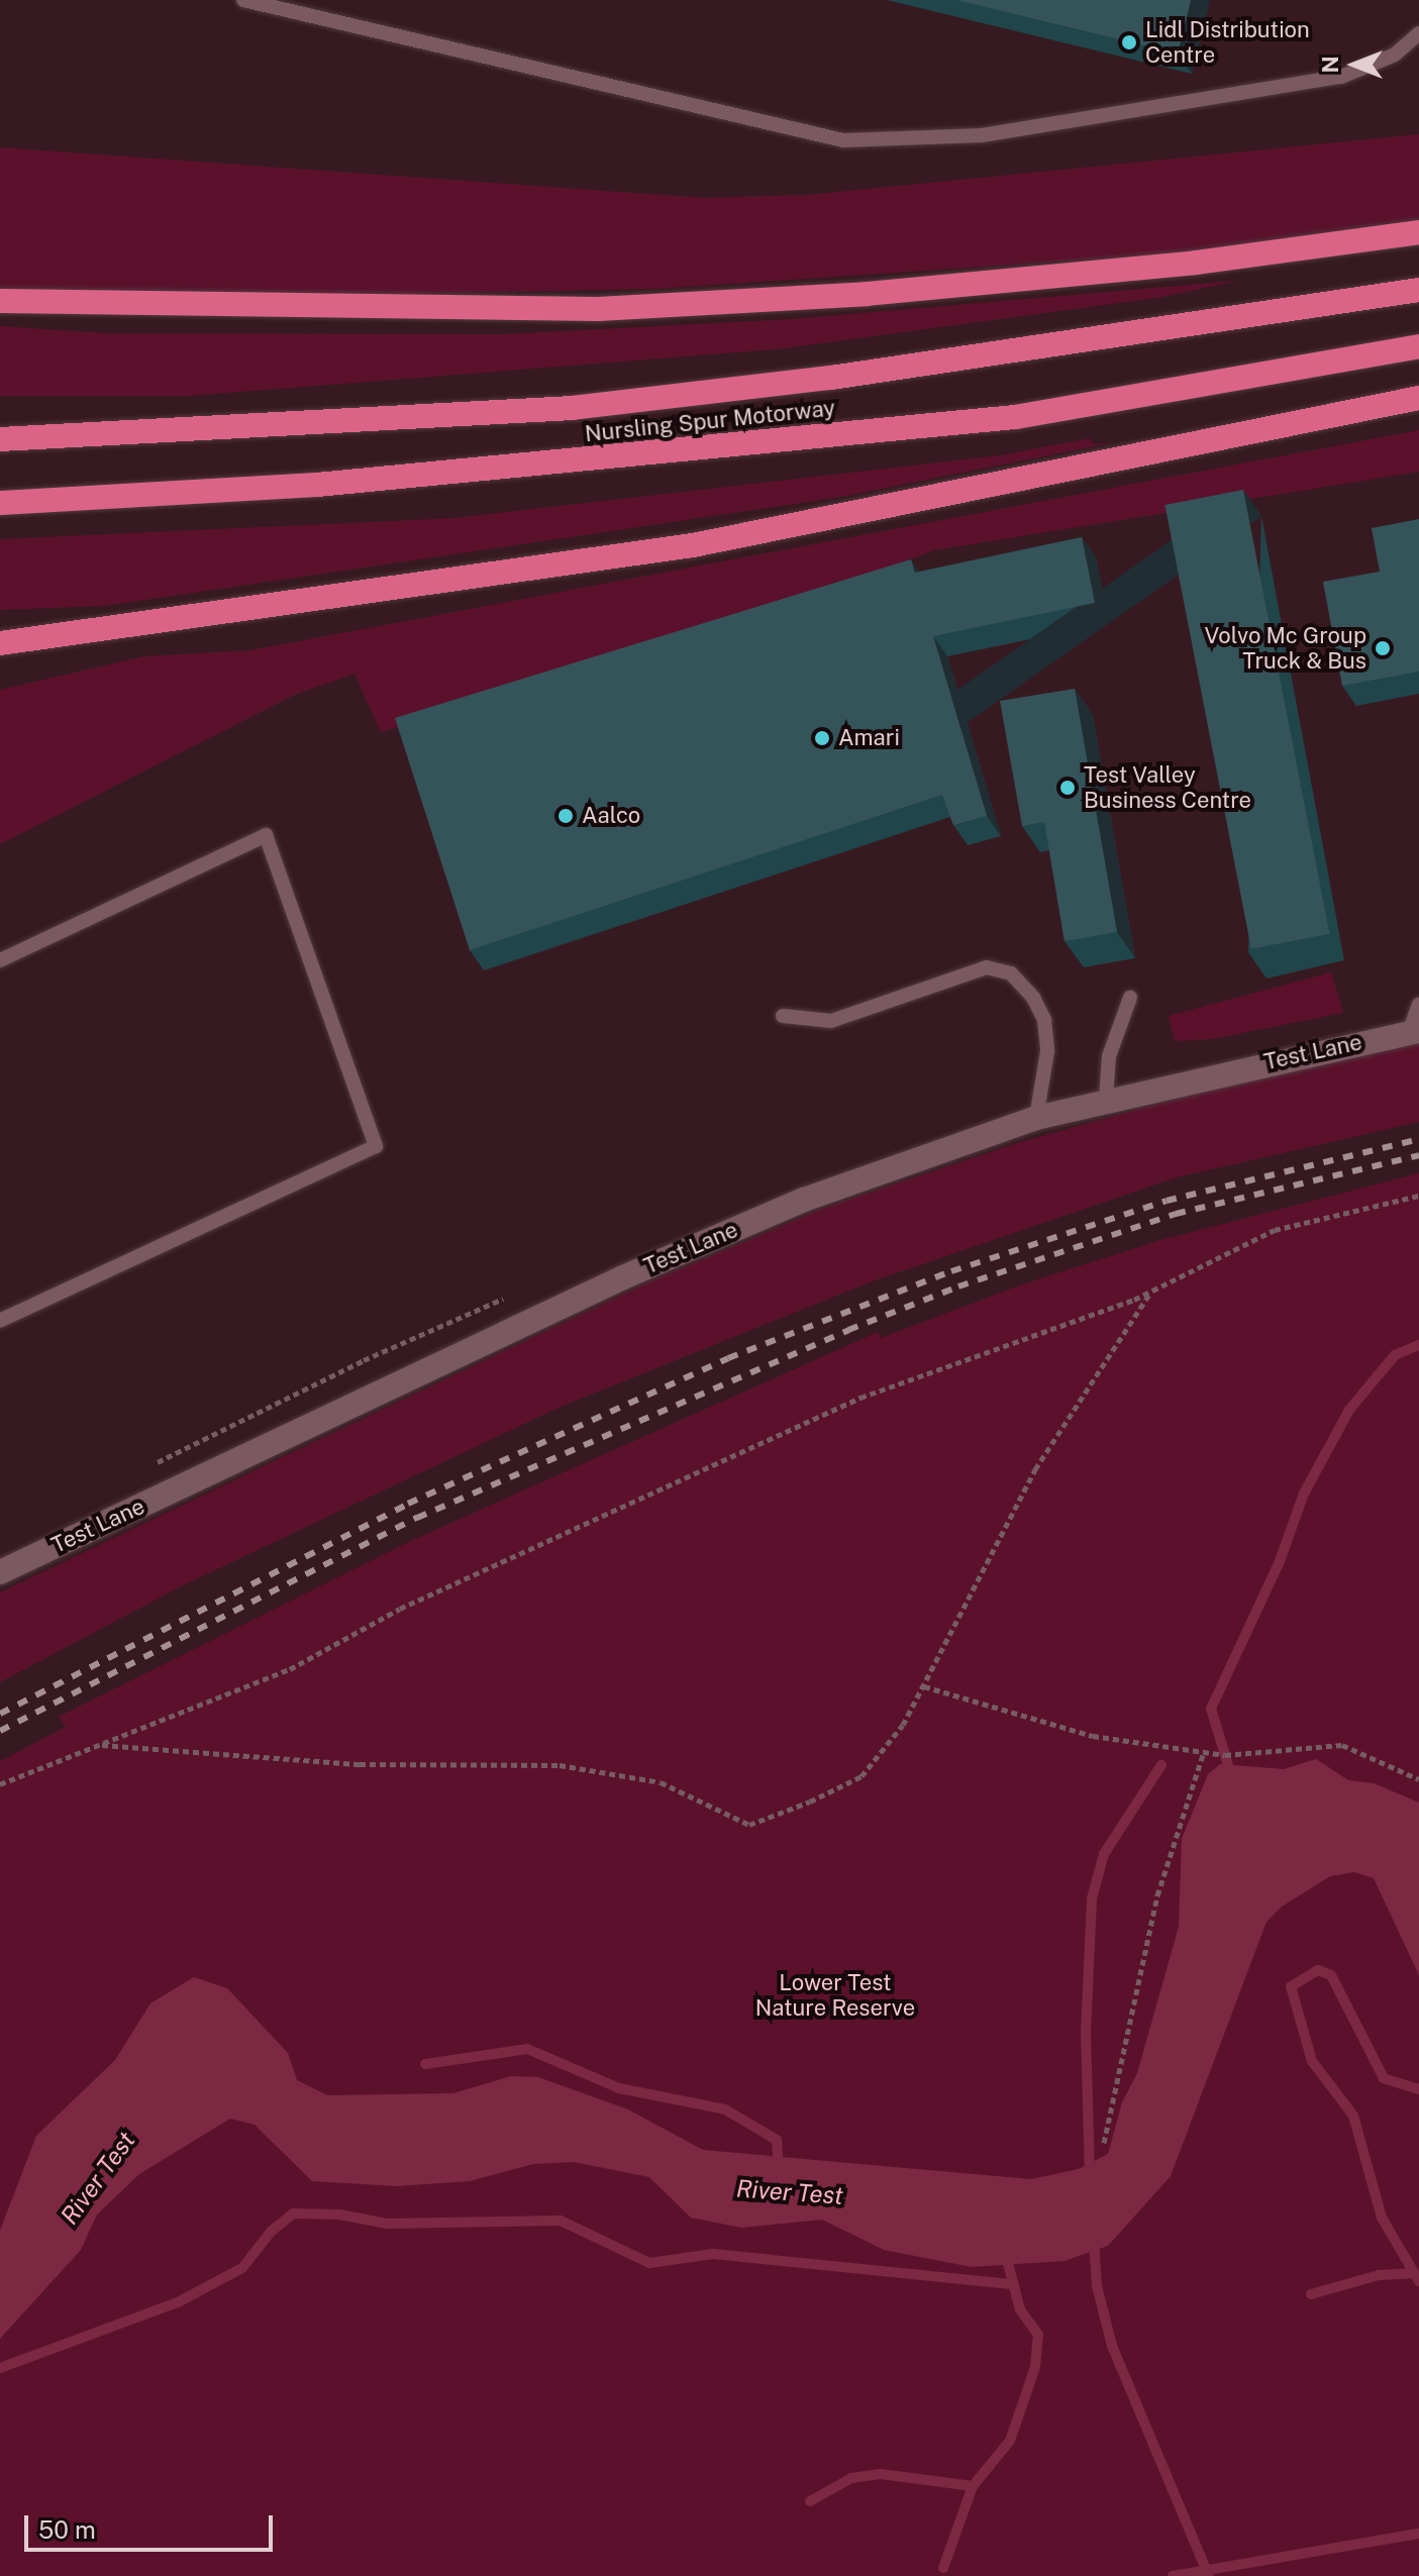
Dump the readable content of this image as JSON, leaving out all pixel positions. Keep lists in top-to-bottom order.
{
  "streets": {
    "highway": ["Nursling Spur Motorway"],
    "street": ["Test Lane"]
  },
  "water": ["River Test"],
  "parks": ["Lower Test Nature Reserve"],
  "places": [
    "Lidl Distribution Centre",
    "Volvo Mc Group Truck & Bus",
    "Amari",
    "Test Valley Business Centre",
    "Aalco"
  ],
  "scale_bar": "50 m",
  "north": "left"
}
